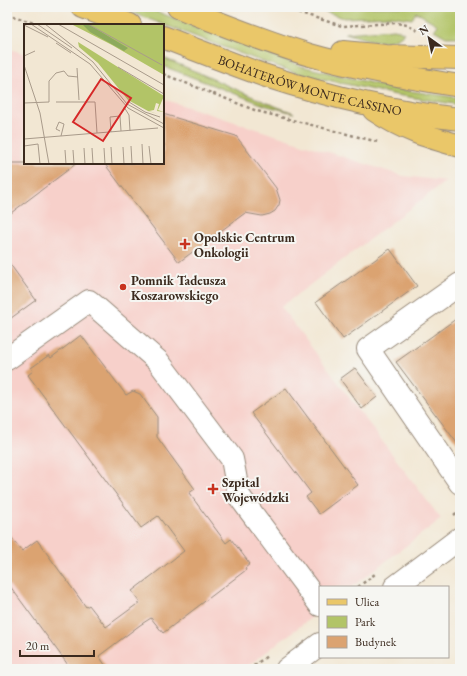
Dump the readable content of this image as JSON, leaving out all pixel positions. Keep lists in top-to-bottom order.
{
  "streets": {
    "main road": ["BOHATERÓW MONTE CASSINO"]
  },
  "places": {
    "health": ["Opolskie Centrum Onkologii", "Szpital Wojewódzki"],
    "other": ["Pomnik Tadeusza Koszarowskiego"]
  },
  "legend": ["Ulica", "Park", "Budynek"],
  "scale_bar": "20 m",
  "north": "top left"
}
